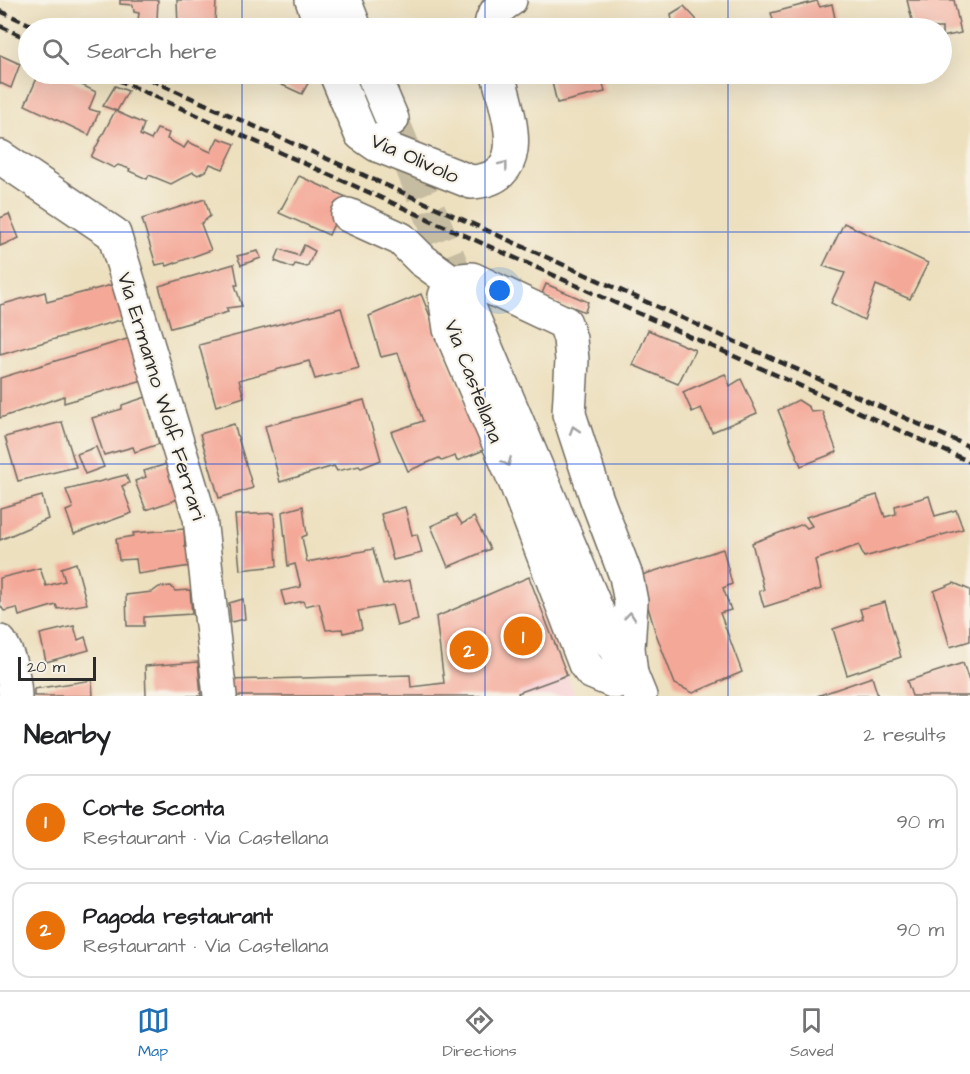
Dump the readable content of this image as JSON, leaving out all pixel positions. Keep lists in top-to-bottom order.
{
  "streets": {
    "street": ["Via Olivolo", "Via Castellana", "Via Ermanno Wolf Ferrari"]
  },
  "scale_bar": "20 m",
  "page": {
    "search": "Search here",
    "pins": ["1", "2"],
    "scale": "20 m",
    "heading": ["Nearby", "2 results"],
    "list": [
      {
        "mark": "1",
        "name": "Corte Sconta",
        "note": "Restaurant · Via Castellana",
        "value": "90 m"
      },
      {
        "mark": "2",
        "name": "Pagoda restaurant",
        "note": "Restaurant · Via Castellana",
        "value": "90 m"
      }
    ],
    "nav": ["Map", "Directions", "Saved"]
  }
}
